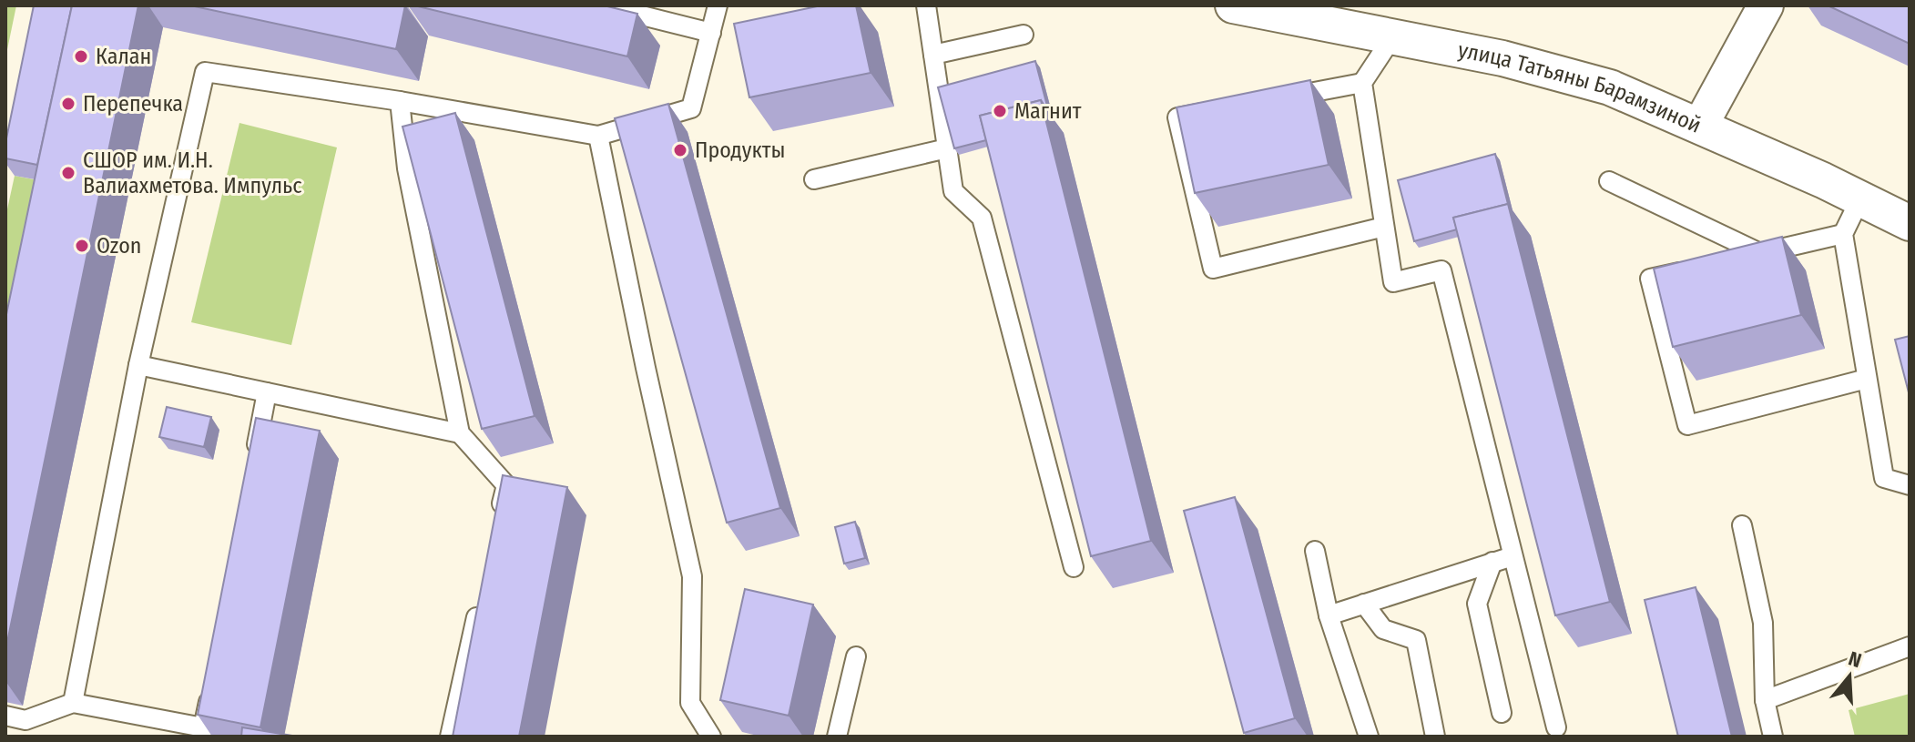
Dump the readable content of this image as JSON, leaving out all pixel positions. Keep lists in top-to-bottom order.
{
  "streets": {
    "street": ["улица Татьяны Барамзиной"]
  },
  "places": [
    "Калан",
    "Перепечка",
    "Магнит",
    "Продукты",
    "СШОР им. И.Н. Валиахметова. Импульс",
    "Ozon"
  ],
  "north": "top"
}
